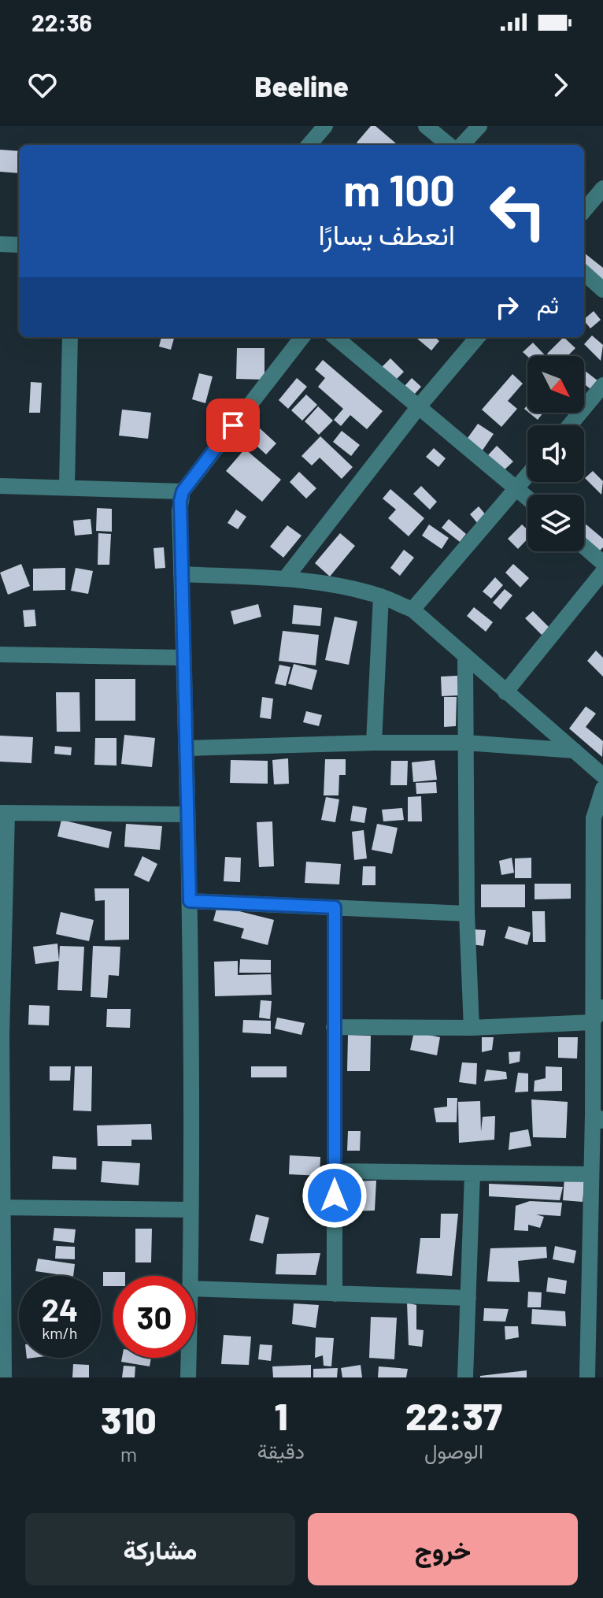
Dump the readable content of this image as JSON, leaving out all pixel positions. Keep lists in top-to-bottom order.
{
  "north": "bottom right",
  "page": {
    "status": "22:36",
    "header": "Beeline",
    "turn": ["100 m", "انعطف يسارًا"],
    "then": "ثم",
    "speed": "24 km/h",
    "limit": "30",
    "eta": [
      "22:37",
      "الوصول",
      "1",
      "دقيقة",
      "310",
      "m"
    ],
    "buttons": ["خروج", "مشاركة"]
  }
}
